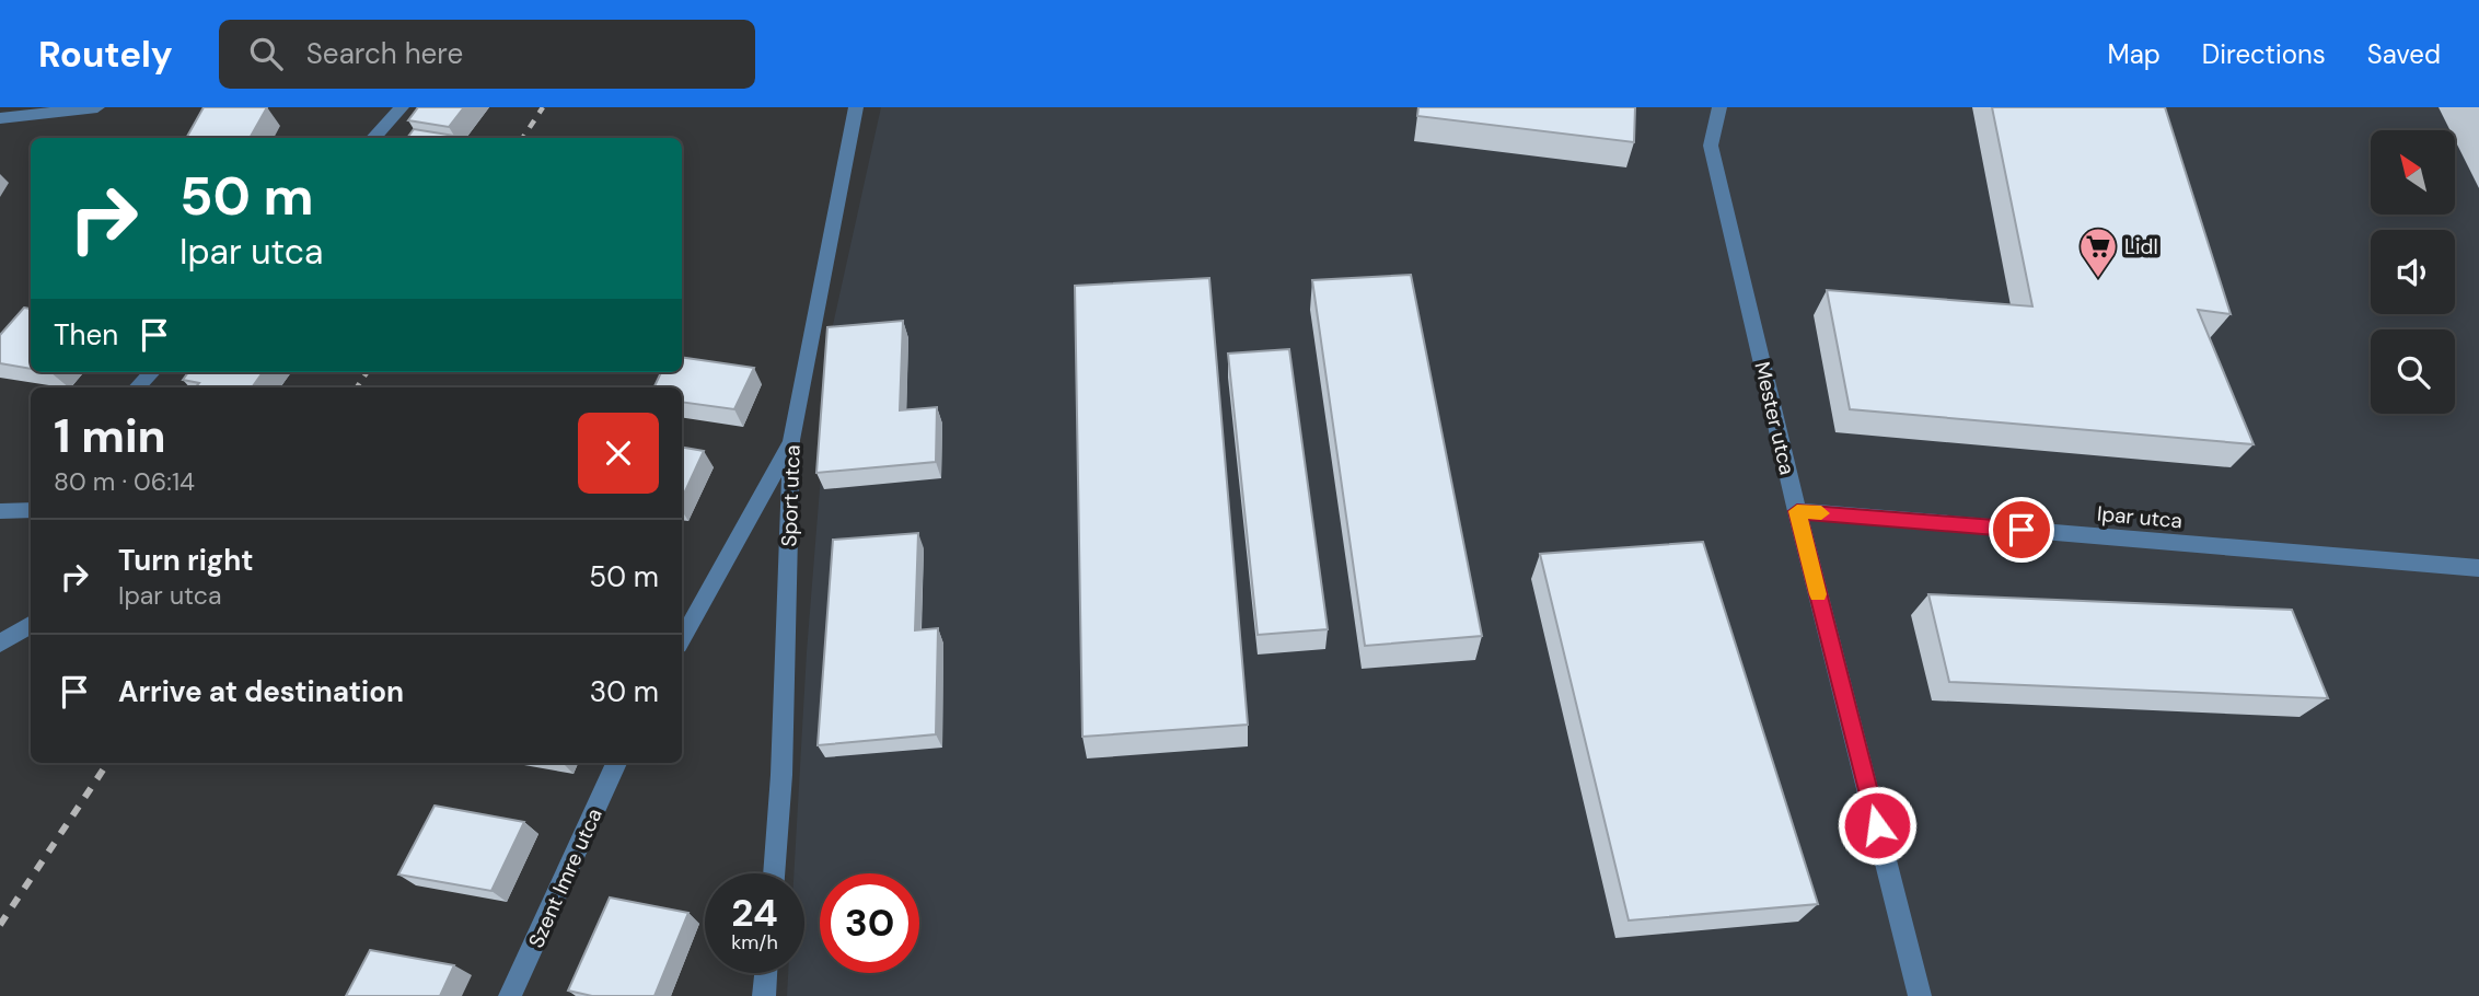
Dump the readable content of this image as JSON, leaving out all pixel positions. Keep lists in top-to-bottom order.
{
  "streets": {
    "street": [
      "Mester utca",
      "Sport utca",
      "Ipar utca",
      "Szent Imre utca"
    ]
  },
  "crossings": [
    ["Mester utca", "Ipar utca"]
  ],
  "places": {
    "supermarket": ["Lidl"]
  },
  "north": "top left",
  "page": {
    "header": "Routely",
    "search": "Search here",
    "nav": ["Map", "Directions", "Saved"],
    "turn": ["50 m", "Ipar utca"],
    "then": "Then",
    "heading": ["1 min", "80 m · 06:14"],
    "list": [
      {
        "name": "Turn right",
        "note": "Ipar utca",
        "value": "50 m"
      },
      {
        "name": "Arrive at destination",
        "value": "30 m"
      }
    ],
    "speed": "24 km/h",
    "limit": "30"
  }
}
